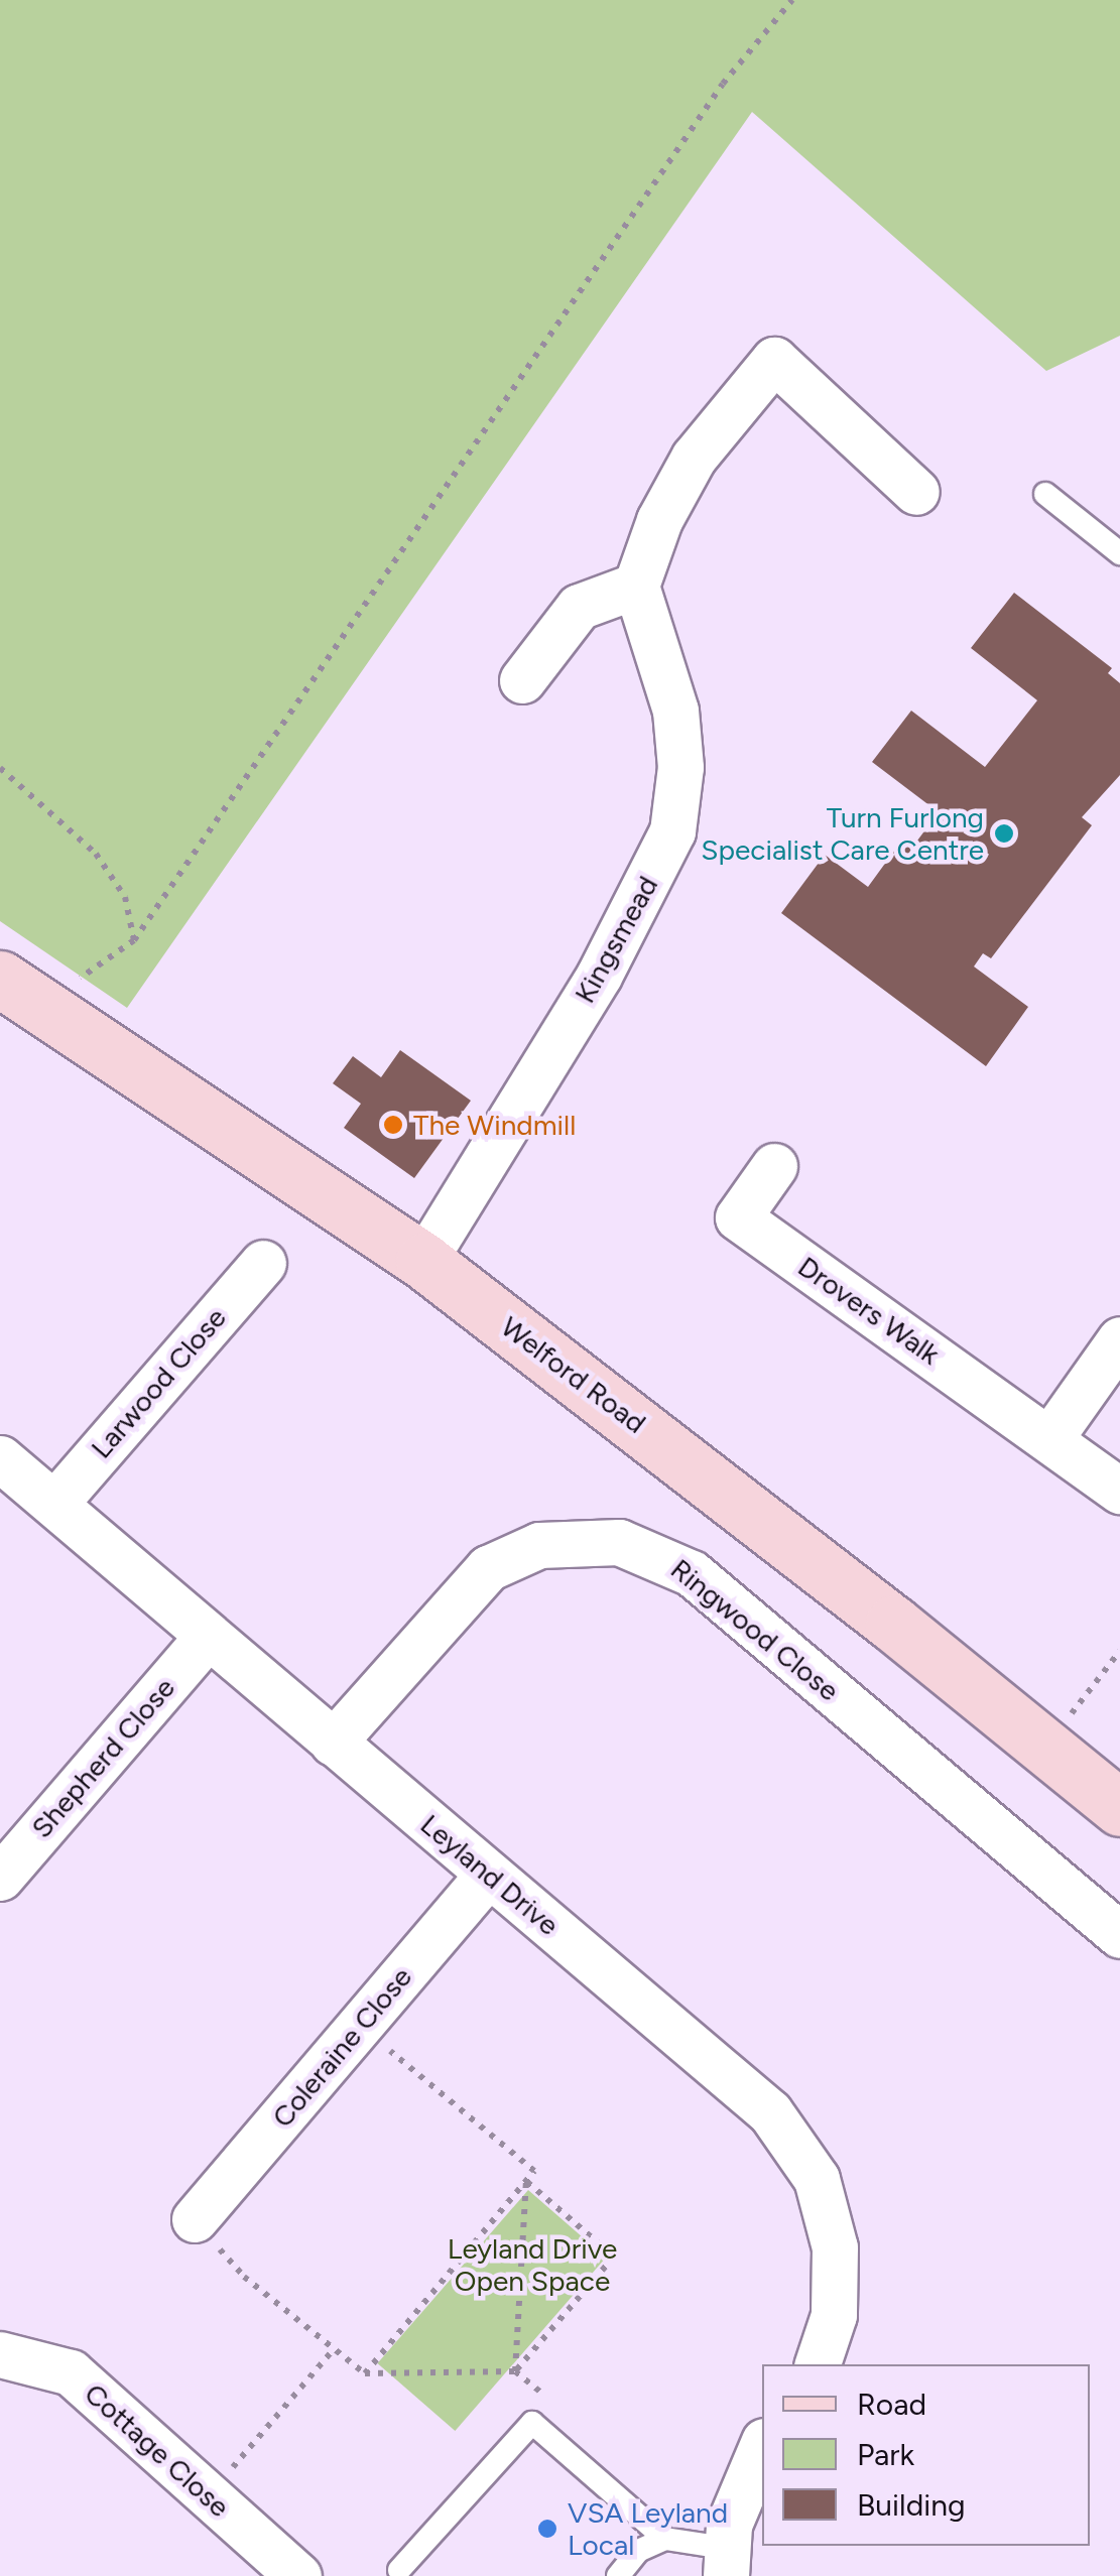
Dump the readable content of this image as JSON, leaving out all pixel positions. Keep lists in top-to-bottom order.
{
  "streets": {
    "main road": ["Welford Road"],
    "street": [
      "Kingsmead",
      "Drovers Walk",
      "Larwood Close",
      "Ringwood Close",
      "Shepherd Close",
      "Leyland Drive",
      "Coleraine Close",
      "Cottage Close"
    ]
  },
  "crossings": [
    ["Kingsmead", "Welford Road"],
    ["Larwood Close", "Leyland Drive"],
    ["Ringwood Close", "Leyland Drive"],
    ["Shepherd Close", "Leyland Drive"],
    ["Leyland Drive", "Coleraine Close"]
  ],
  "parks": ["Leyland Drive Open Space"],
  "places": ["Turn Furlong Specialist Care Centre", "The Windmill", "VSA Leyland Local"],
  "legend": ["Road", "Park", "Building"]
}
